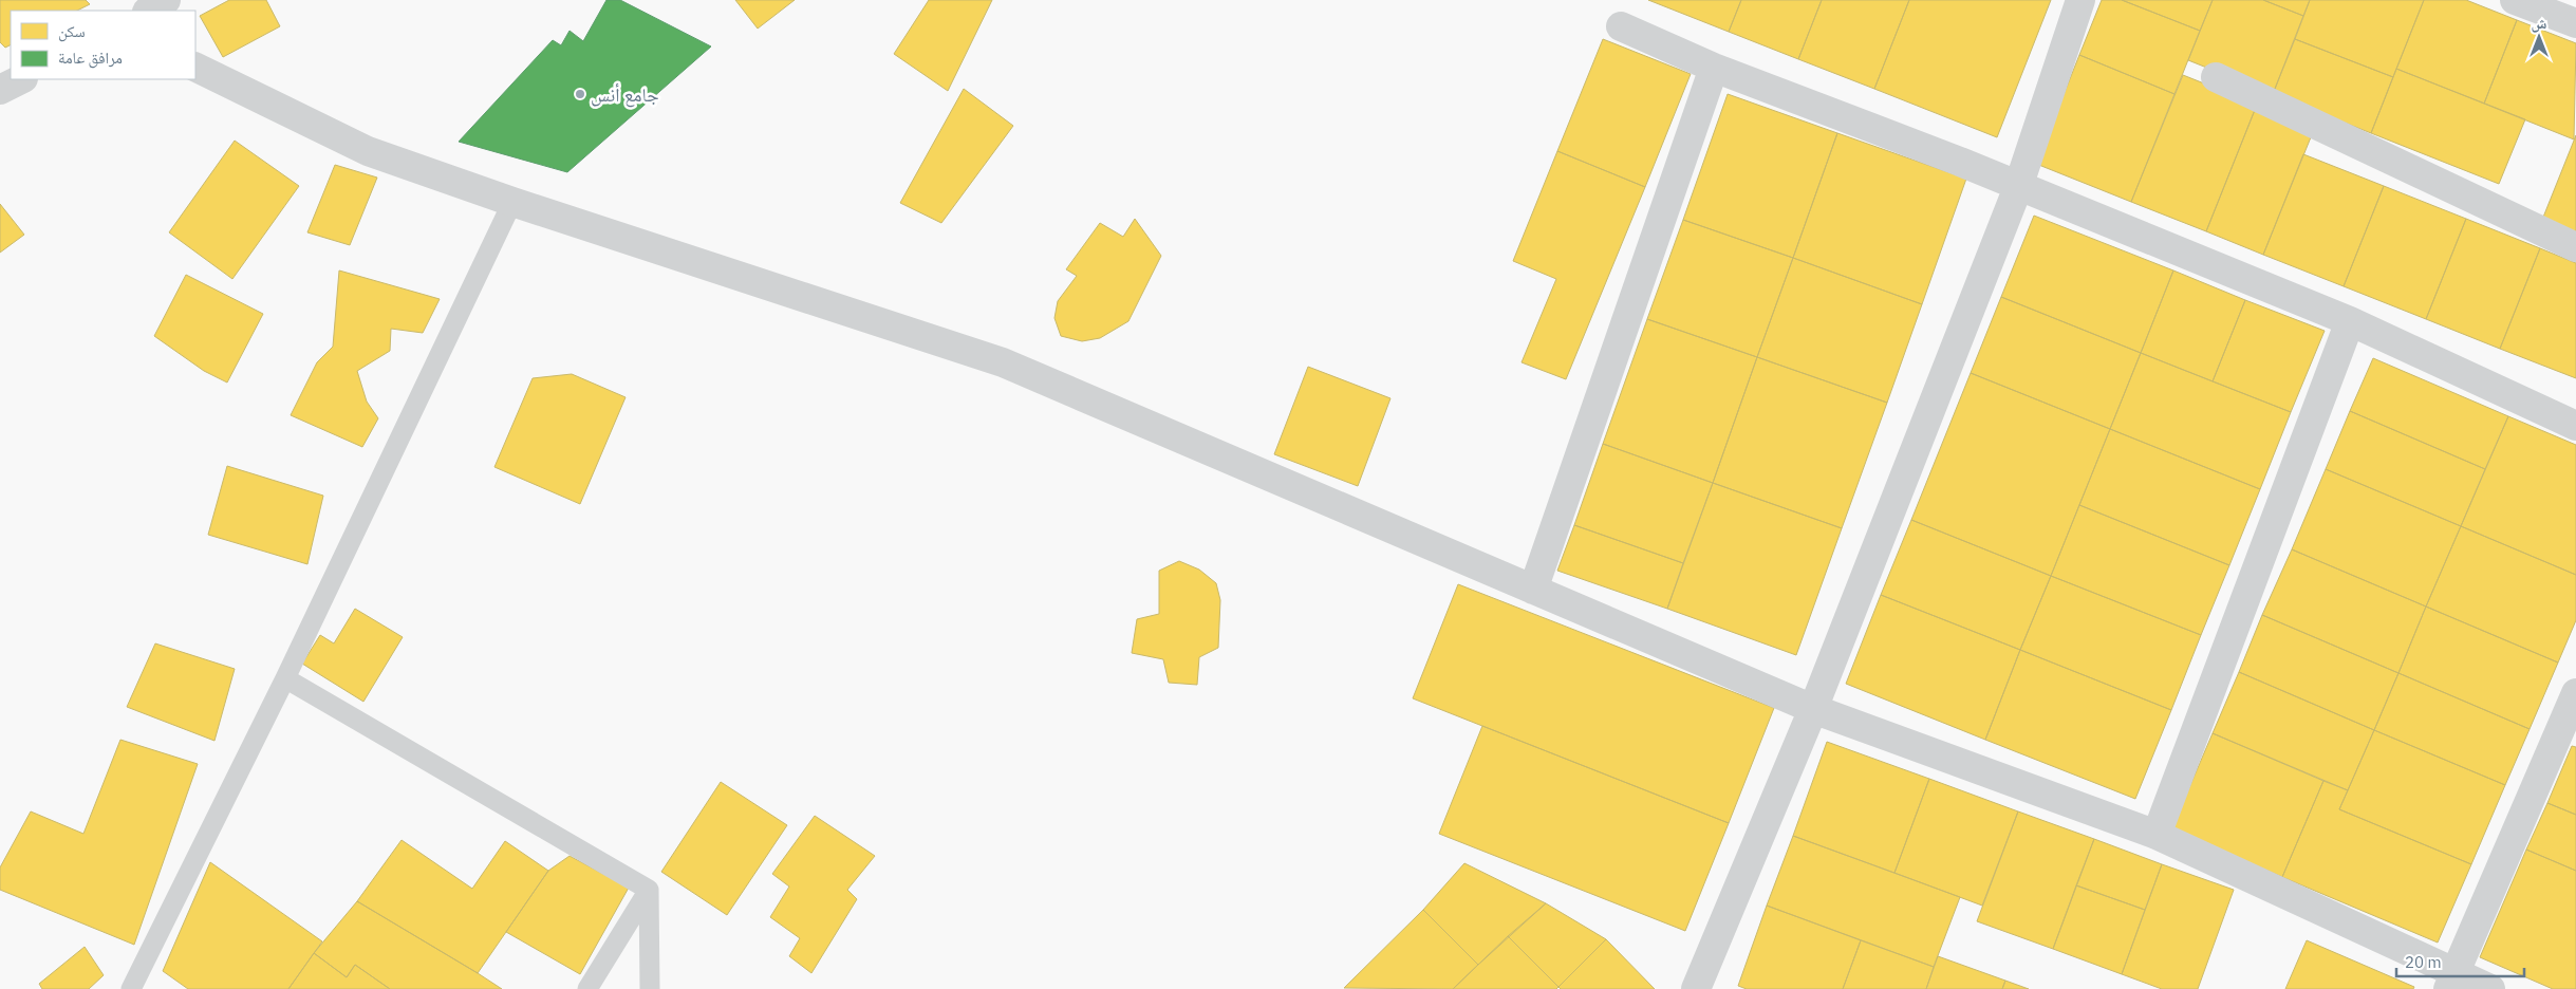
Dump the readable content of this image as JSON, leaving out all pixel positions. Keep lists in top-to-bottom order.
{
  "places": ["جامع أنس"],
  "legend": ["سكن", "مرافق عامة"],
  "scale_bar": "20 m",
  "north": "top"
}
